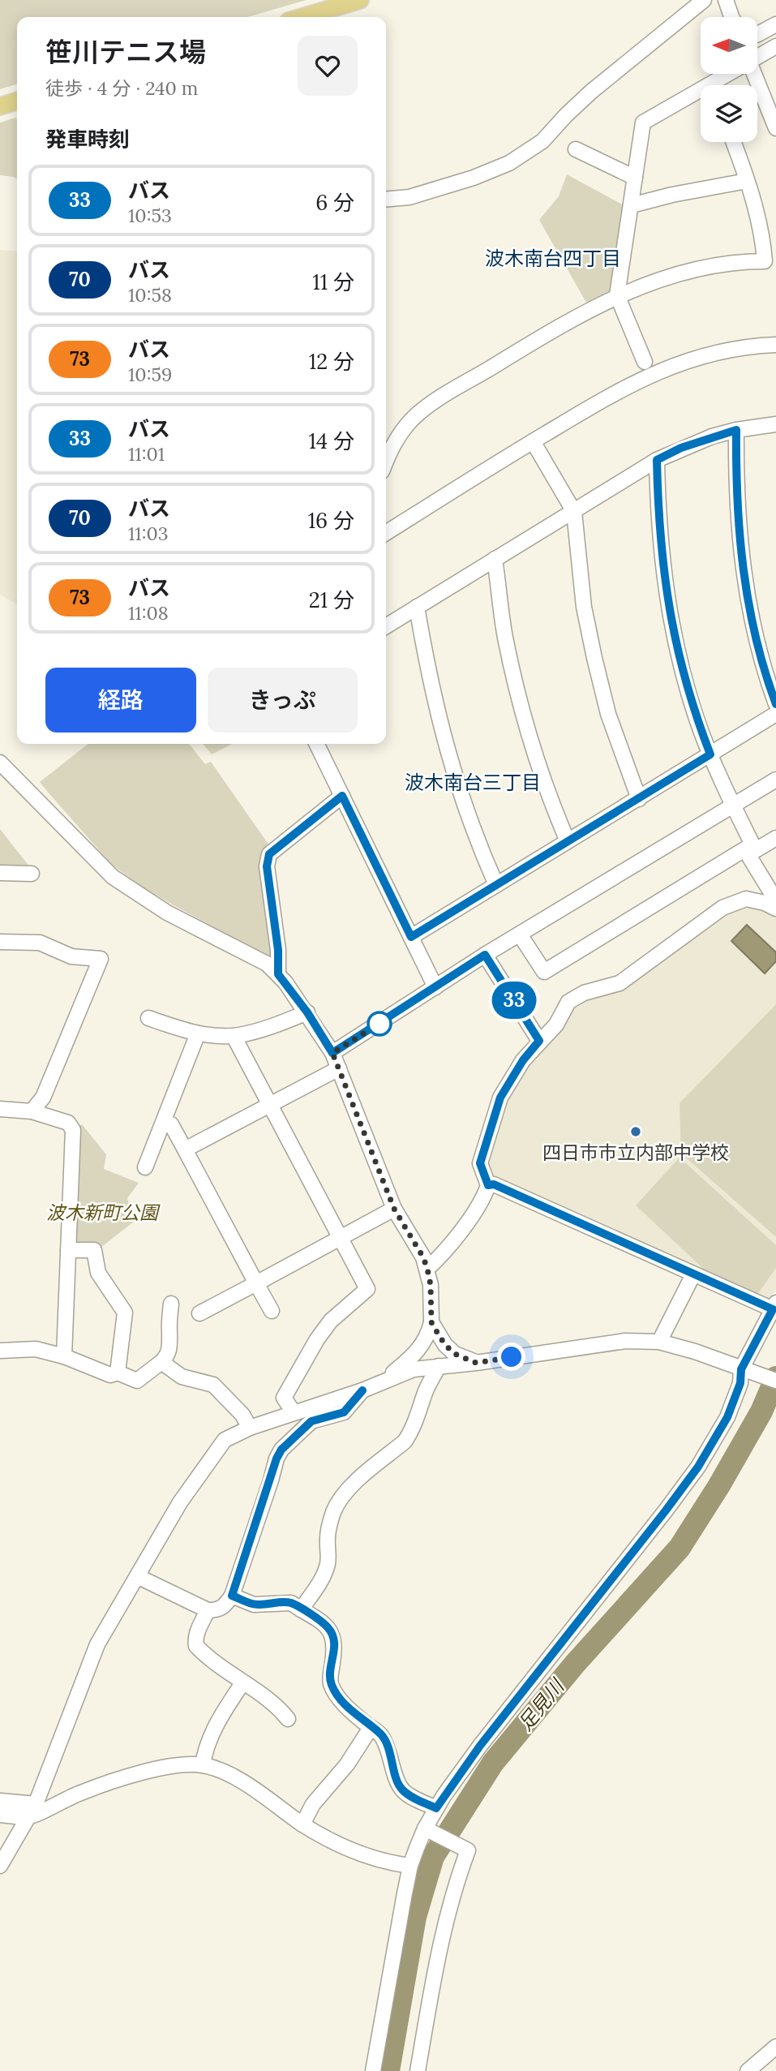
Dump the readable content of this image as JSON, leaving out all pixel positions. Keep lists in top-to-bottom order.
{
  "districts": ["波木南台四丁目", "波木南台三丁目"],
  "water": ["足見川"],
  "parks": ["波木新町公園"],
  "places": ["四日市市立内部中学校"],
  "lines": ["bus line 33"],
  "north": "left",
  "page": {
    "on_map": "33",
    "heading": [
      ["笹川テニス場", "徒歩 · 4 分 · 240 m"],
      "発車時刻"
    ],
    "list": [
      {
        "mark": "33",
        "name": "バス",
        "note": "10:53",
        "value": "6 分"
      },
      {
        "mark": "70",
        "name": "バス",
        "note": "10:58",
        "value": "11 分"
      },
      {
        "mark": "73",
        "name": "バス",
        "note": "10:59",
        "value": "12 分"
      },
      {
        "mark": "33",
        "name": "バス",
        "note": "11:01",
        "value": "14 分"
      },
      {
        "mark": "70",
        "name": "バス",
        "note": "11:03",
        "value": "16 分"
      },
      {
        "mark": "73",
        "name": "バス",
        "note": "11:08",
        "value": "21 分"
      }
    ],
    "buttons": ["経路", "きっぷ"]
  }
}
